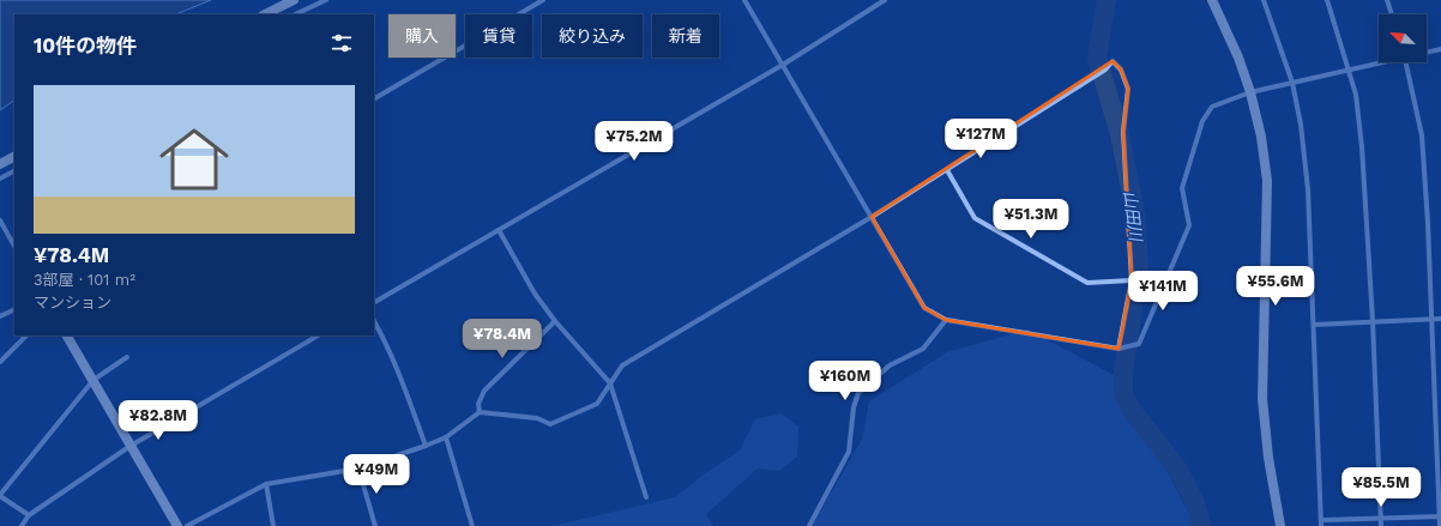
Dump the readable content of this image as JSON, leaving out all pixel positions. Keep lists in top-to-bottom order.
{
  "water": ["山田川"],
  "north": "top left",
  "page": {
    "chip": [
      "購入",
      "賃貸",
      "絞り込み",
      "新着"
    ],
    "heading": "10件の物件",
    "list": [
      {
        "name": "¥78.4M",
        "note": "3部屋 · 101 m² · マンション"
      }
    ],
    "price": [
      "¥127M",
      "¥75.2M",
      "¥51.3M",
      "¥55.6M",
      "¥141M",
      "¥78.4M",
      "¥160M",
      "¥82.8M",
      "¥49M",
      "¥85.5M"
    ]
  }
}
